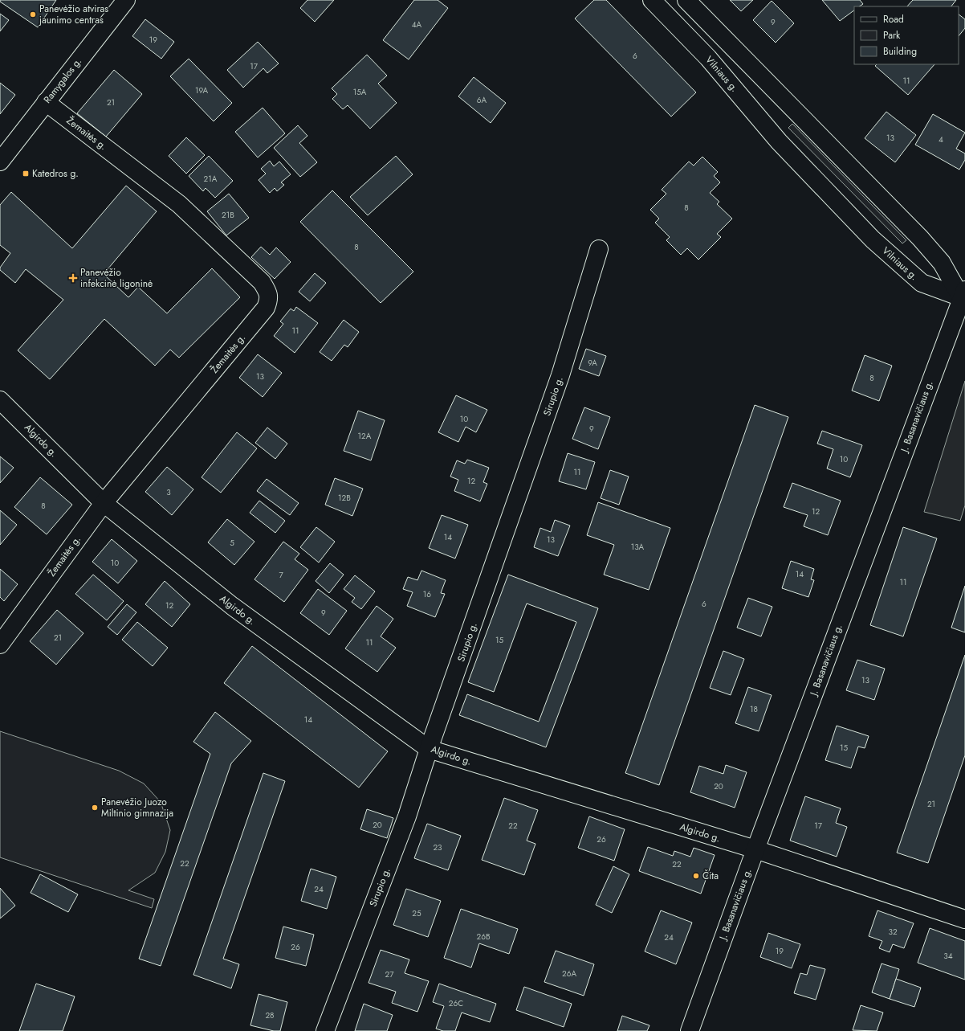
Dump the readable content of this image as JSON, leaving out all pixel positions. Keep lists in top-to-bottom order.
{
  "streets": {
    "main road": [
      "Vilniaus g.",
      "Ramygalos g.",
      "Žemaitės g.",
      "Sirupio g.",
      "J. Basanavičiaus g.",
      "Algirdo g."
    ]
  },
  "crossings": [
    ["Vilniaus g.", "J. Basanavičiaus g."],
    ["Ramygalos g.", "Žemaitės g."],
    ["Žemaitės g.", "Algirdo g."],
    ["Sirupio g.", "Algirdo g."],
    ["J. Basanavičiaus g.", "Algirdo g."]
  ],
  "places": {
    "other": ["Panevėžio atviras jaunimo centras", "Panevėžio Juozo Miltinio gimnazija", "Čita"],
    "transit": ["Katedros g."],
    "health": ["Panevėžio infekcinė ligoninė"]
  },
  "house_numbers": [
    "9",
    "4A",
    "19",
    "6",
    "17",
    "11",
    "19A",
    "15A",
    "6A",
    "21",
    "13",
    "4",
    "21A",
    "8",
    "21B",
    "8",
    "11",
    "9A",
    "13",
    "8",
    "10",
    "9",
    "12A",
    "10",
    "11",
    "12",
    "3",
    "12B",
    "8",
    "12",
    "14",
    "13",
    "5",
    "13A",
    "10",
    "14",
    "7",
    "11",
    "16",
    "6",
    "12",
    "9",
    "21",
    "15",
    "11",
    "13",
    "18",
    "14",
    "15",
    "20",
    "21",
    "20",
    "22",
    "17",
    "26",
    "23",
    "22",
    "22",
    "24",
    "25",
    "32",
    "26B",
    "24",
    "26",
    "19",
    "34",
    "26A",
    "27",
    "26C",
    "28"
  ],
  "legend": ["Road", "Park", "Building"]
}
